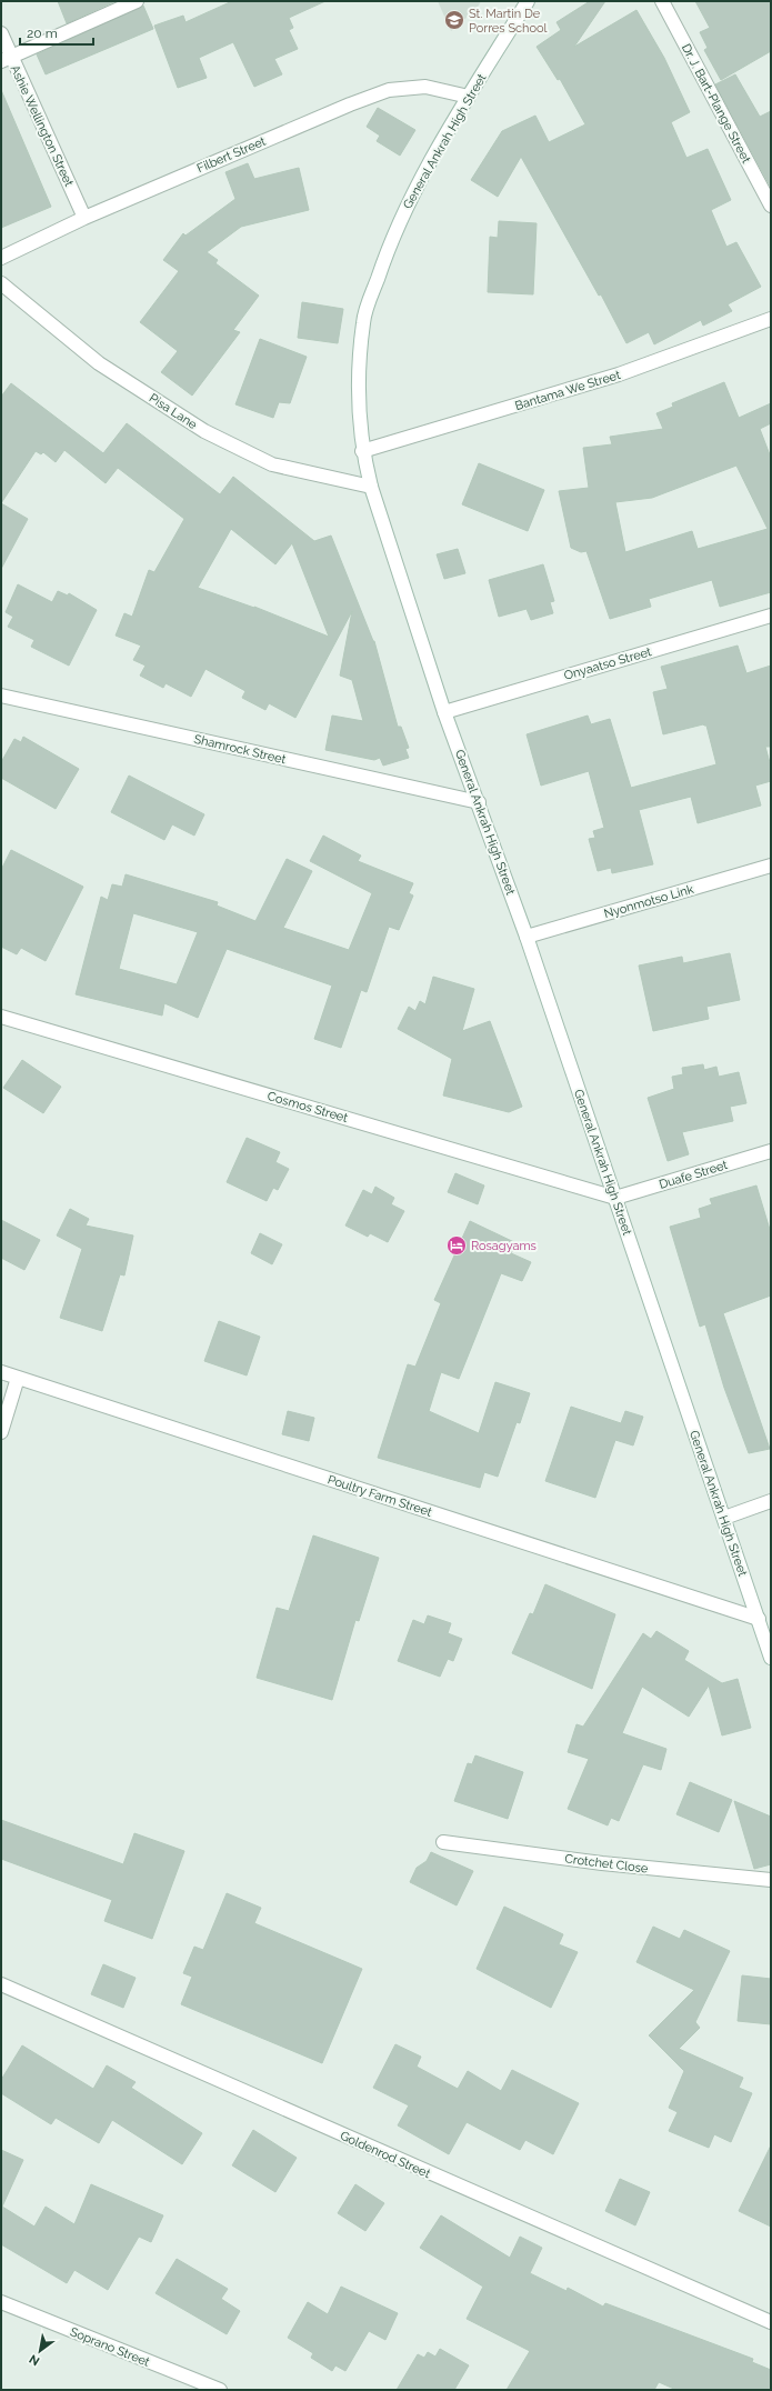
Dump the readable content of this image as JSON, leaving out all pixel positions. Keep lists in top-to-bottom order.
{
  "streets": {
    "street": [
      "Dr. J. Bart-Plange Street",
      "Ashie Wellington Street",
      "General Ankrah High Street",
      "Filbert Street",
      "Bantama We Street",
      "Pisa Lane",
      "Onyaatso Street",
      "Shamrock Street",
      "Nyonmotso Link",
      "Cosmos Street",
      "Duafe Street",
      "Poultry Farm Street",
      "Crotchet Close",
      "Goldenrod Street",
      "Soprano Street"
    ]
  },
  "crossings": [
    ["Ashie Wellington Street", "Filbert Street"],
    ["General Ankrah High Street", "Filbert Street"],
    ["General Ankrah High Street", "Bantama We Street"],
    ["General Ankrah High Street", "Pisa Lane"],
    ["General Ankrah High Street", "Onyaatso Street"],
    ["General Ankrah High Street", "Shamrock Street"],
    ["General Ankrah High Street", "Nyonmotso Link"],
    ["General Ankrah High Street", "Cosmos Street"],
    ["General Ankrah High Street", "Duafe Street"],
    ["General Ankrah High Street", "Poultry Farm Street"],
    ["Cosmos Street", "Duafe Street"]
  ],
  "places": {
    "school or university": ["St. Martin De Porres School"],
    "hotel": ["Rosagyams"]
  },
  "scale_bar": "20 m",
  "north": "bottom left"
}
